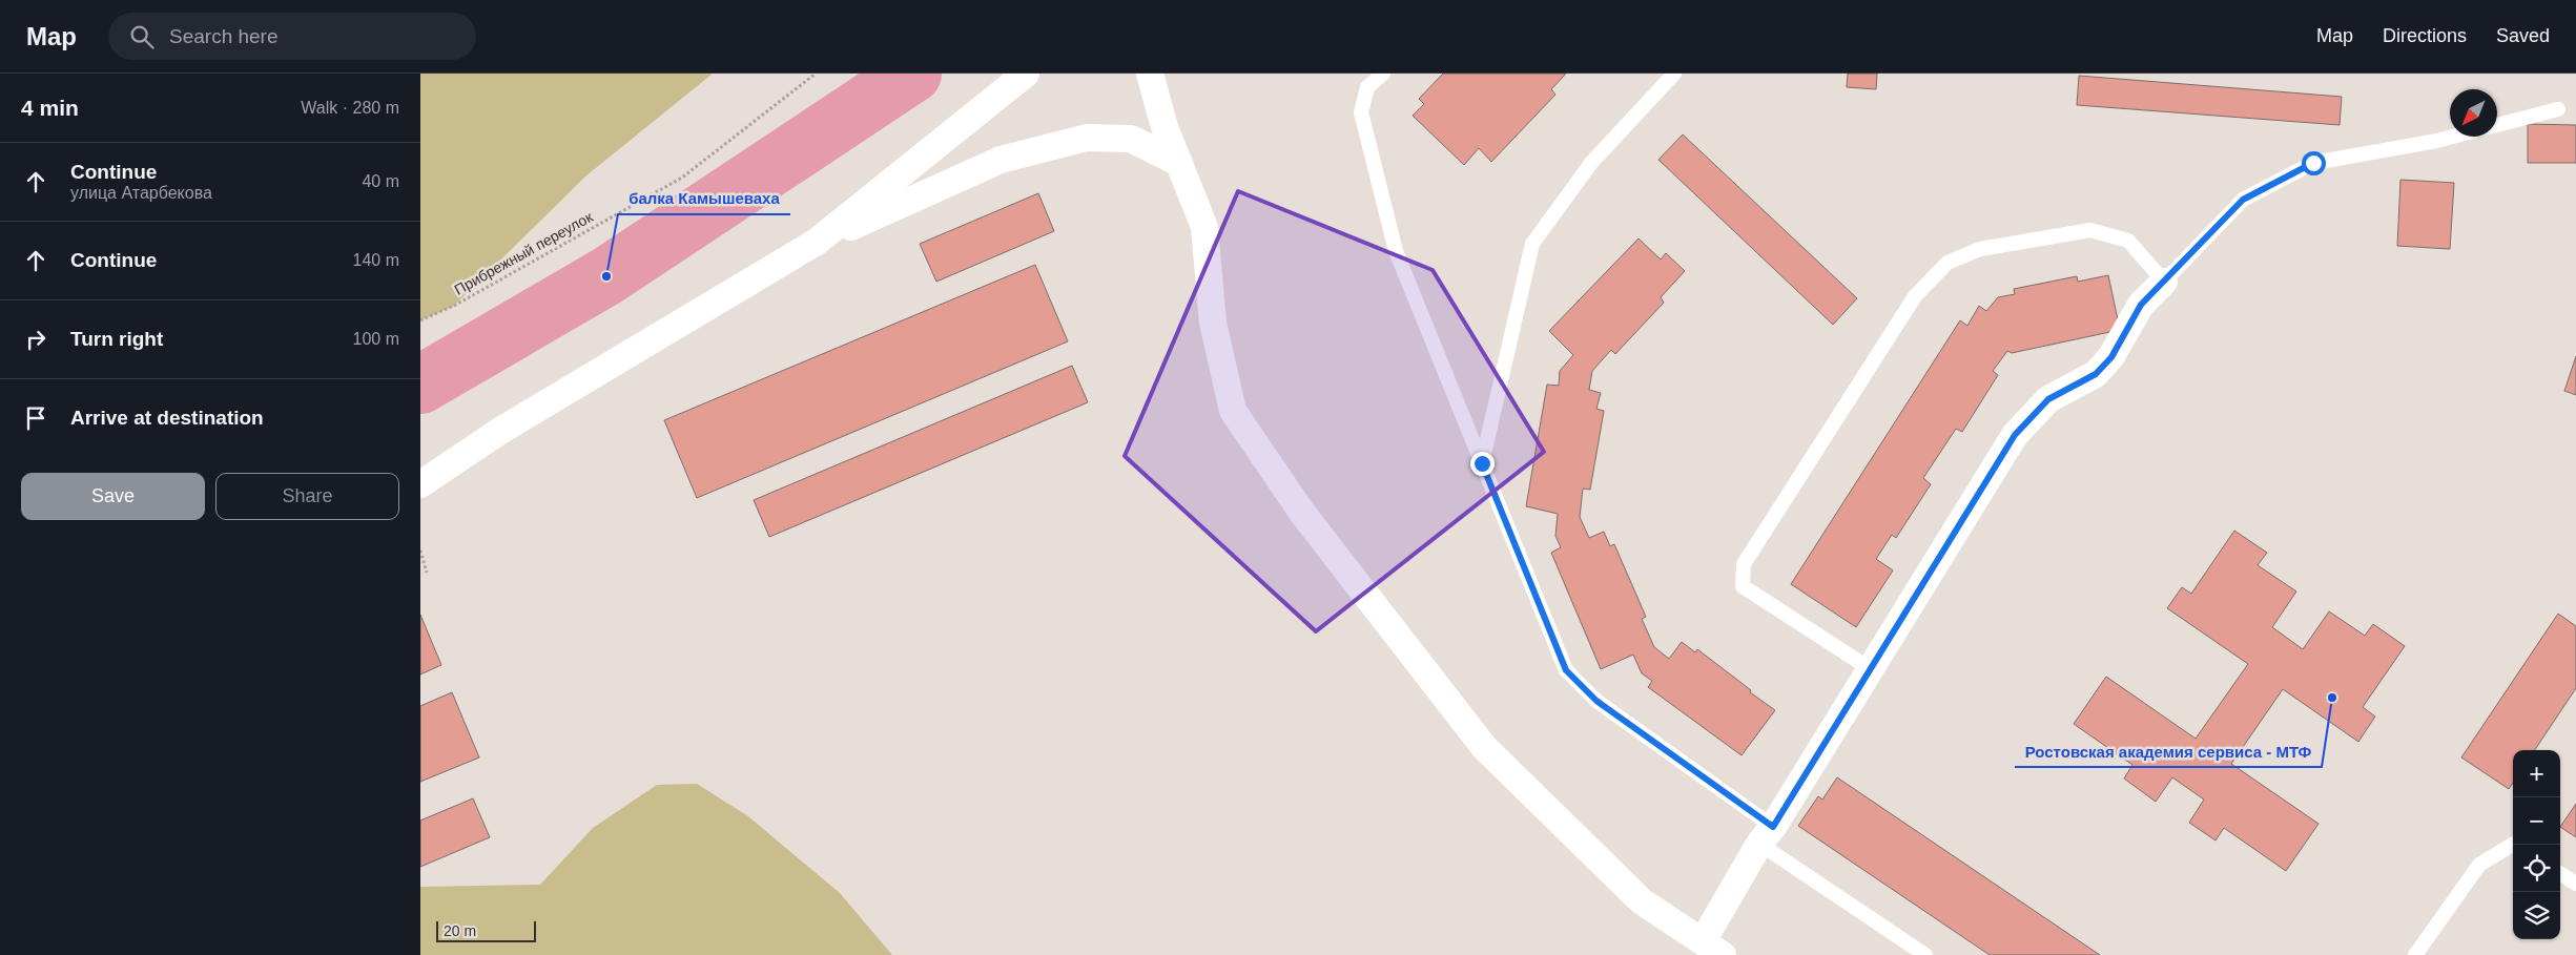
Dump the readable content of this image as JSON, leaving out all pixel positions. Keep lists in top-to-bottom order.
{
  "streets": {
    "path": ["Прибрежный переулок"]
  },
  "places": ["балка Камышеваха", "Ростовская академия сервиса - МТФ"],
  "scale_bar": "20 m",
  "north": "bottom left",
  "page": {
    "header": "Map",
    "search": "Search here",
    "nav": ["Map", "Directions", "Saved"],
    "heading": ["4 min", "Walk · 280 m"],
    "list": [
      ["Continue", "улица Атарбекова", "40 m"],
      ["Continue", "140 m"],
      ["Turn right", "100 m"],
      "Arrive at destination"
    ],
    "buttons": ["Save", "Share"],
    "map_buttons": ["+", "−"],
    "scale": "20 m"
  }
}
